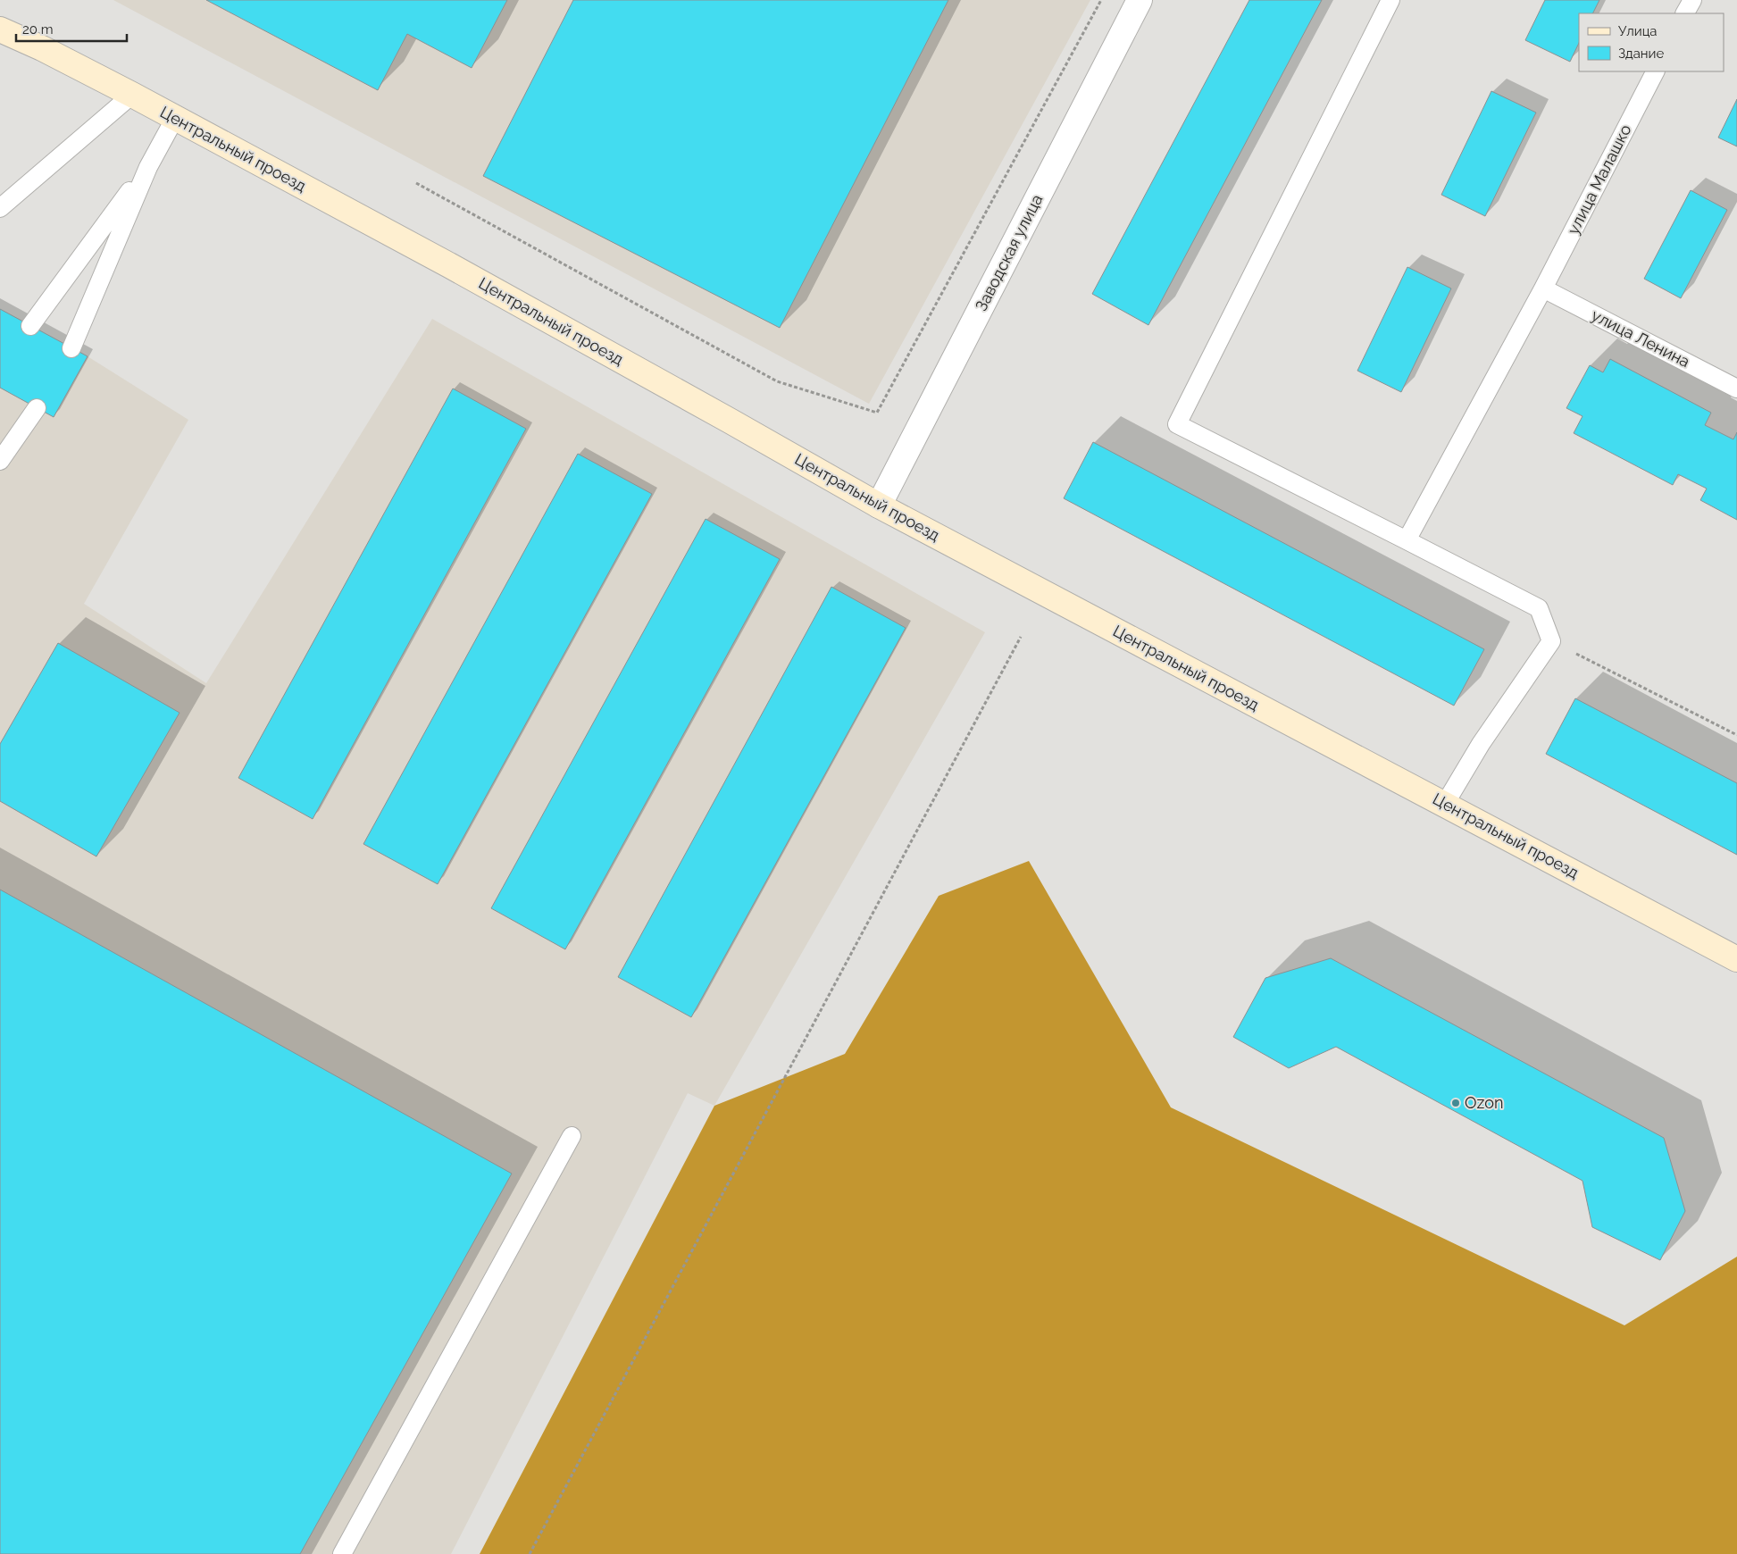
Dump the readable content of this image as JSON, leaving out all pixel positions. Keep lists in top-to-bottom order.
{
  "streets": {
    "main road": ["Центральный проезд"],
    "street": ["Заводская улица"],
    "lane": ["улица Малашко", "улица Ленина"]
  },
  "crossings": [
    ["Центральный проезд", "Заводская улица"],
    ["улица Малашко", "улица Ленина"]
  ],
  "places": ["Ozon"],
  "legend": ["Улица", "Здание"],
  "scale_bar": "20 m"
}
